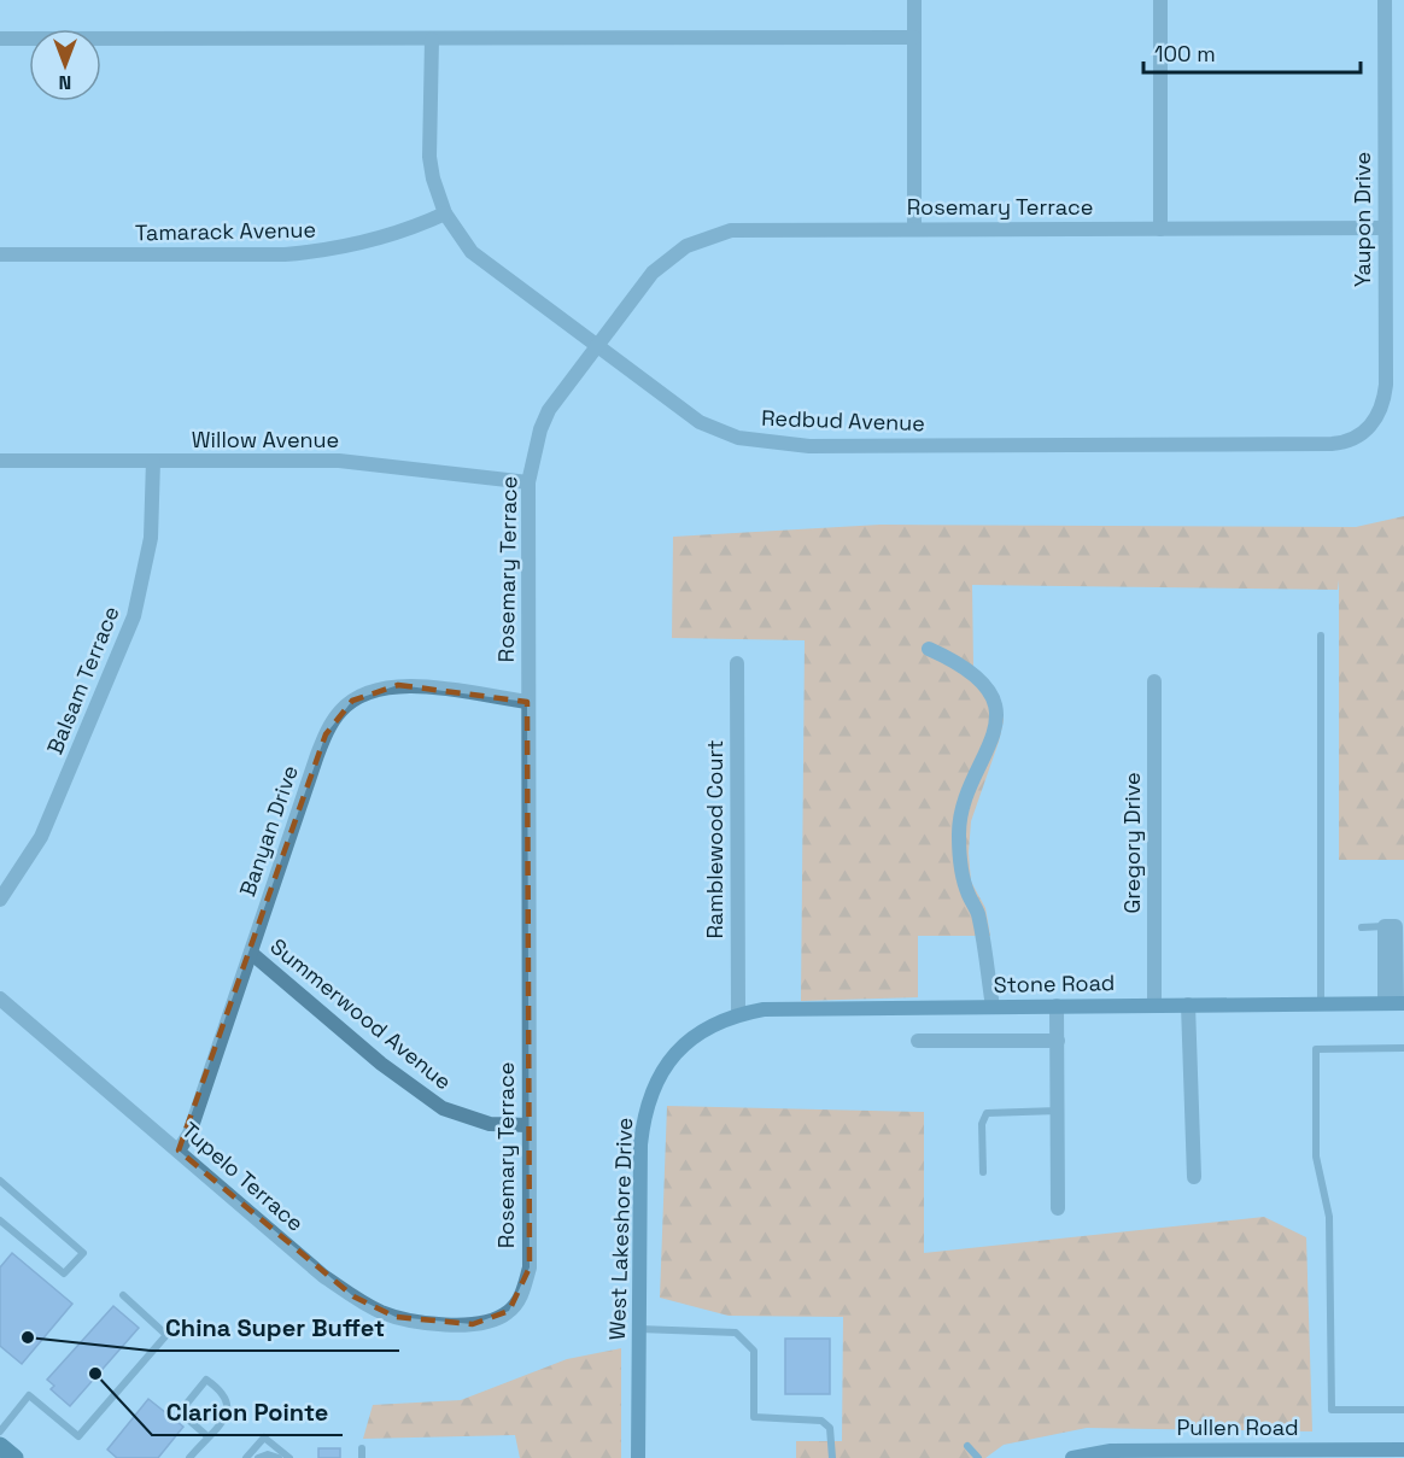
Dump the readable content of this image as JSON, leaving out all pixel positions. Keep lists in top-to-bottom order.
{
  "streets": {
    "street": [
      "Rosemary Terrace",
      "Yaupon Drive",
      "Tamarack Avenue",
      "Redbud Avenue",
      "Willow Avenue",
      "Balsam Terrace",
      "Banyan Drive",
      "Ramblewood Court",
      "Gregory Drive",
      "Stone Road",
      "Summerwood Avenue",
      "Tupelo Terrace",
      "West Lakeshore Drive",
      "Pullen Road"
    ]
  },
  "crossings": [
    ["Rosemary Terrace", "Yaupon Drive"],
    ["Rosemary Terrace", "Redbud Avenue"],
    ["Rosemary Terrace", "Willow Avenue"],
    ["Rosemary Terrace", "Banyan Drive"],
    ["Rosemary Terrace", "Summerwood Avenue"],
    ["Rosemary Terrace", "Tupelo Terrace"],
    ["Yaupon Drive", "Redbud Avenue"],
    ["Tamarack Avenue", "Redbud Avenue"],
    ["Willow Avenue", "Balsam Terrace"],
    ["Banyan Drive", "Summerwood Avenue"],
    ["Banyan Drive", "Tupelo Terrace"],
    ["Ramblewood Court", "Stone Road"],
    ["Gregory Drive", "Stone Road"],
    ["Stone Road", "West Lakeshore Drive"]
  ],
  "places": ["China Super Buffet", "Clarion Pointe"],
  "scale_bar": "100 m",
  "north": "bottom"
}
